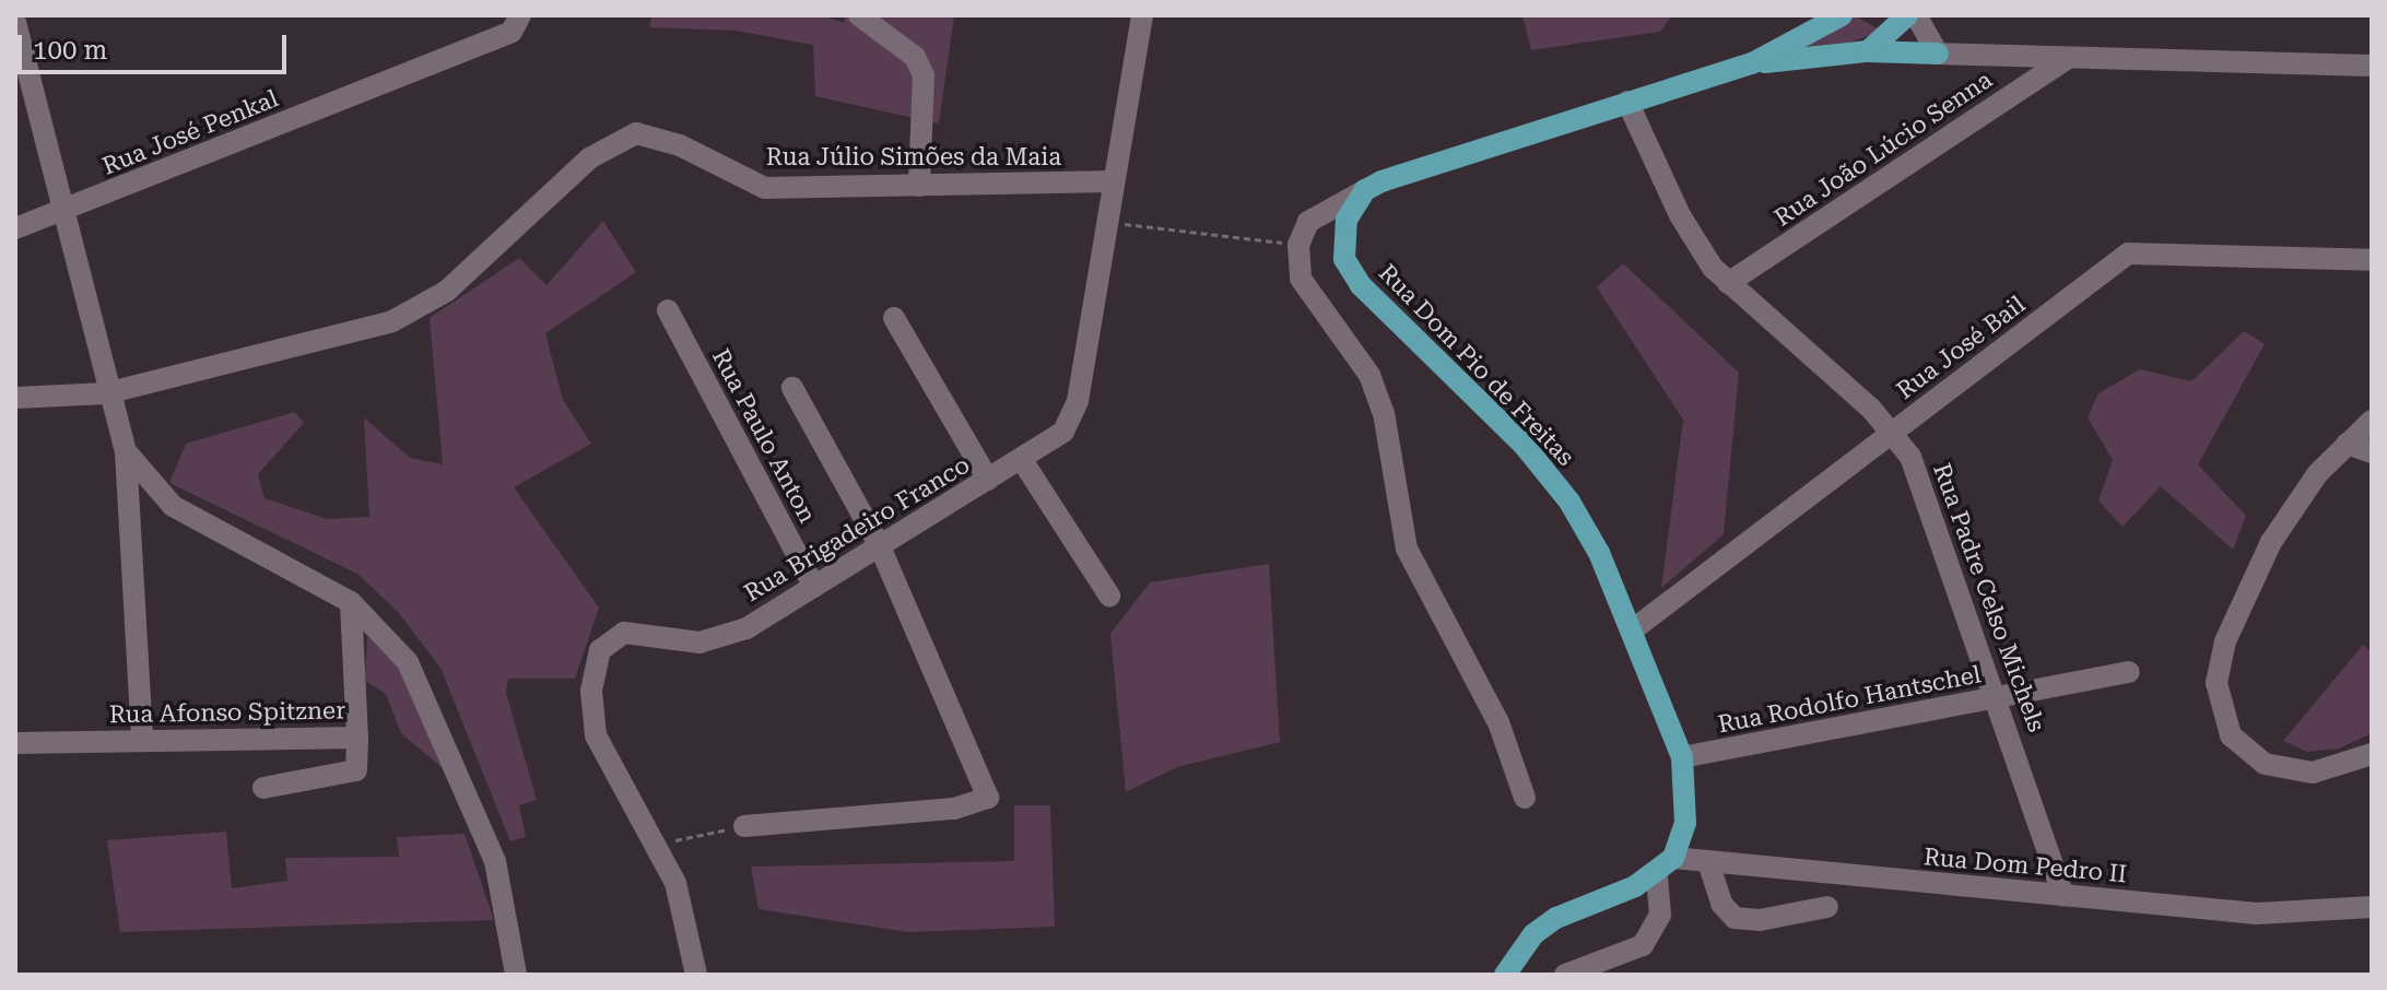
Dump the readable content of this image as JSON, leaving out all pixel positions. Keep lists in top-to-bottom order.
{
  "streets": {
    "main road": ["Rua Dom Pio de Freitas"],
    "street": [
      "Rua José Penkal",
      "Rua João Lúcio Senna",
      "Rua Júlio Simões da Maia",
      "Rua José Bail",
      "Rua Paulo Anton",
      "Rua Brigadeiro Franco",
      "Rua Padre Celso Michels",
      "Rua Rodolfo Hantschel",
      "Rua Afonso Spitzner",
      "Rua Dom Pedro II"
    ]
  },
  "crossings": [
    ["Rua João Lúcio Senna", "Rua Padre Celso Michels"],
    ["Rua Júlio Simões da Maia", "Rua Brigadeiro Franco"],
    ["Rua José Bail", "Rua Dom Pio de Freitas"],
    ["Rua José Bail", "Rua Padre Celso Michels"],
    ["Rua Dom Pio de Freitas", "Rua Rodolfo Hantschel"],
    ["Rua Dom Pio de Freitas", "Rua Dom Pedro II"],
    ["Rua Paulo Anton", "Rua Brigadeiro Franco"],
    ["Rua Padre Celso Michels", "Rua Rodolfo Hantschel"],
    ["Rua Padre Celso Michels", "Rua Dom Pedro II"]
  ],
  "scale_bar": "100 m"
}
